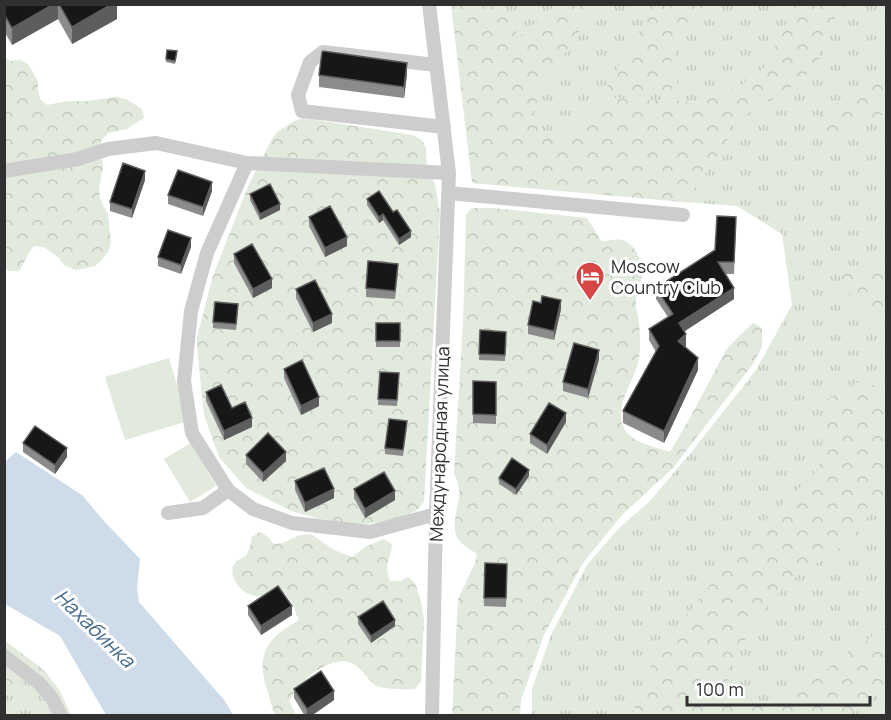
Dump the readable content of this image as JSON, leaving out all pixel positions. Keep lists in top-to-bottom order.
{
  "streets": {
    "street": ["Международная улица"]
  },
  "water": ["Нахабинка"],
  "places": {
    "hotel": ["Moscow Country Club"]
  },
  "scale_bar": "100 m"
}
